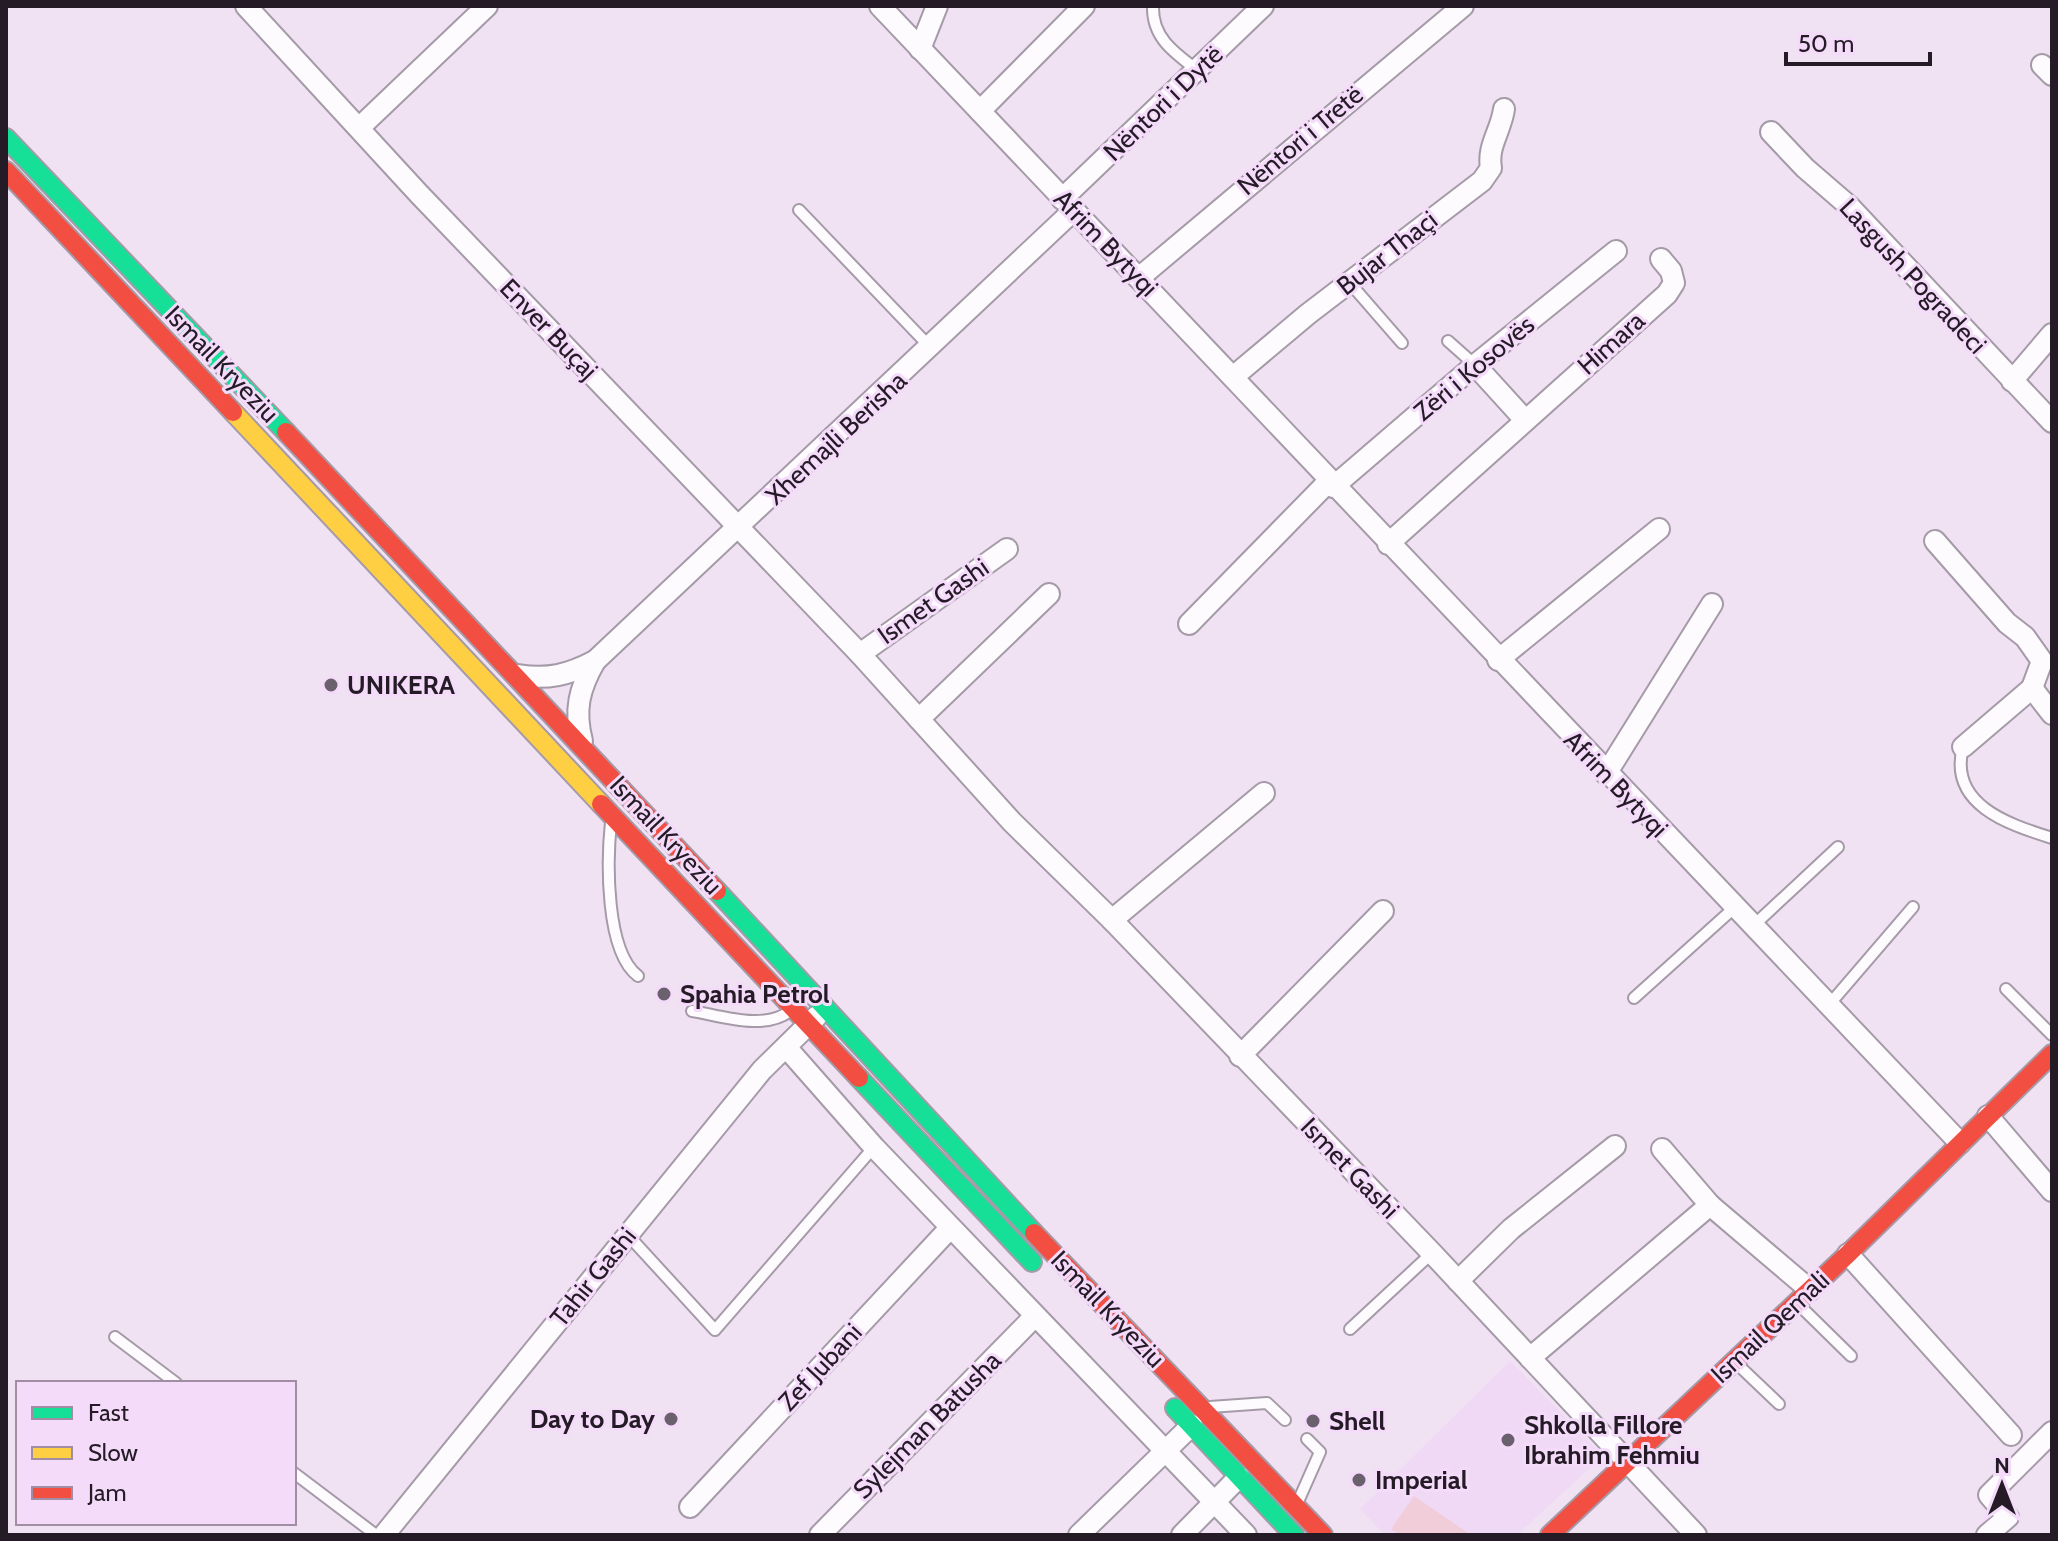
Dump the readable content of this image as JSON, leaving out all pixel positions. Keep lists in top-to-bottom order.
{
  "streets": {
    "main road": ["Ismail Kryeziu", "Ismail Qemali"],
    "street": [
      "Nëntori i Dytë",
      "Nëntori i Tretë",
      "Afrim Bytyqi",
      "Bujar Thaçi",
      "Lasgush Pogradeci",
      "Enver Buçaj",
      "Himara",
      "Zëri i Kosovës",
      "Xhemajli Berisha",
      "Ismet Gashi",
      "Tahir Gashi",
      "Zef Jubani",
      "Sylejman Batusha"
    ]
  },
  "crossings": [
    ["Nëntori i Dytë", "Afrim Bytyqi"],
    ["Nëntori i Dytë", "Xhemajli Berisha"],
    ["Nëntori i Tretë", "Afrim Bytyqi"],
    ["Afrim Bytyqi", "Bujar Thaçi"],
    ["Afrim Bytyqi", "Himara"],
    ["Afrim Bytyqi", "Zëri i Kosovës"],
    ["Afrim Bytyqi", "Xhemajli Berisha"],
    ["Afrim Bytyqi", "Ismail Qemali"],
    ["Enver Buçaj", "Xhemajli Berisha"],
    ["Enver Buçaj", "Ismet Gashi"],
    ["Ismail Kryeziu", "Xhemajli Berisha"],
    ["Ismail Kryeziu", "Tahir Gashi"],
    ["Xhemajli Berisha", "Ismet Gashi"],
    ["Ismet Gashi", "Ismail Qemali"]
  ],
  "places": [
    "UNIKERA",
    "Spahia Petrol",
    "Day to Day",
    "Shell",
    "Shkolla Fillore Ibrahim Fehmiu",
    "Imperial"
  ],
  "legend": ["Fast", "Slow", "Jam"],
  "scale_bar": "50 m",
  "north": "top"
}
